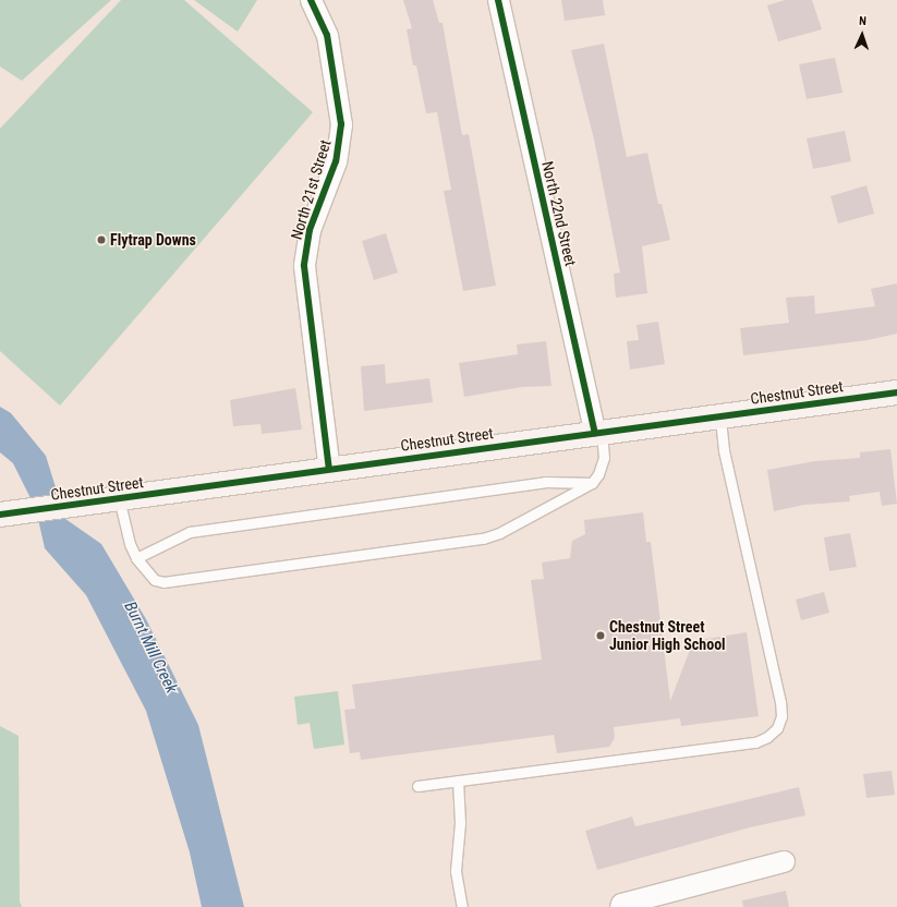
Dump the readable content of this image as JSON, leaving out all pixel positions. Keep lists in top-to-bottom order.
{
  "streets": {
    "street": ["North 21st Street", "North 22nd Street", "Chestnut Street"]
  },
  "crossings": [
    ["North 21st Street", "Chestnut Street"],
    ["North 22nd Street", "Chestnut Street"]
  ],
  "water": ["Burnt Mill Creek"],
  "places": ["Flytrap Downs", "Chestnut Street Junior High School"],
  "north": "top"
}
